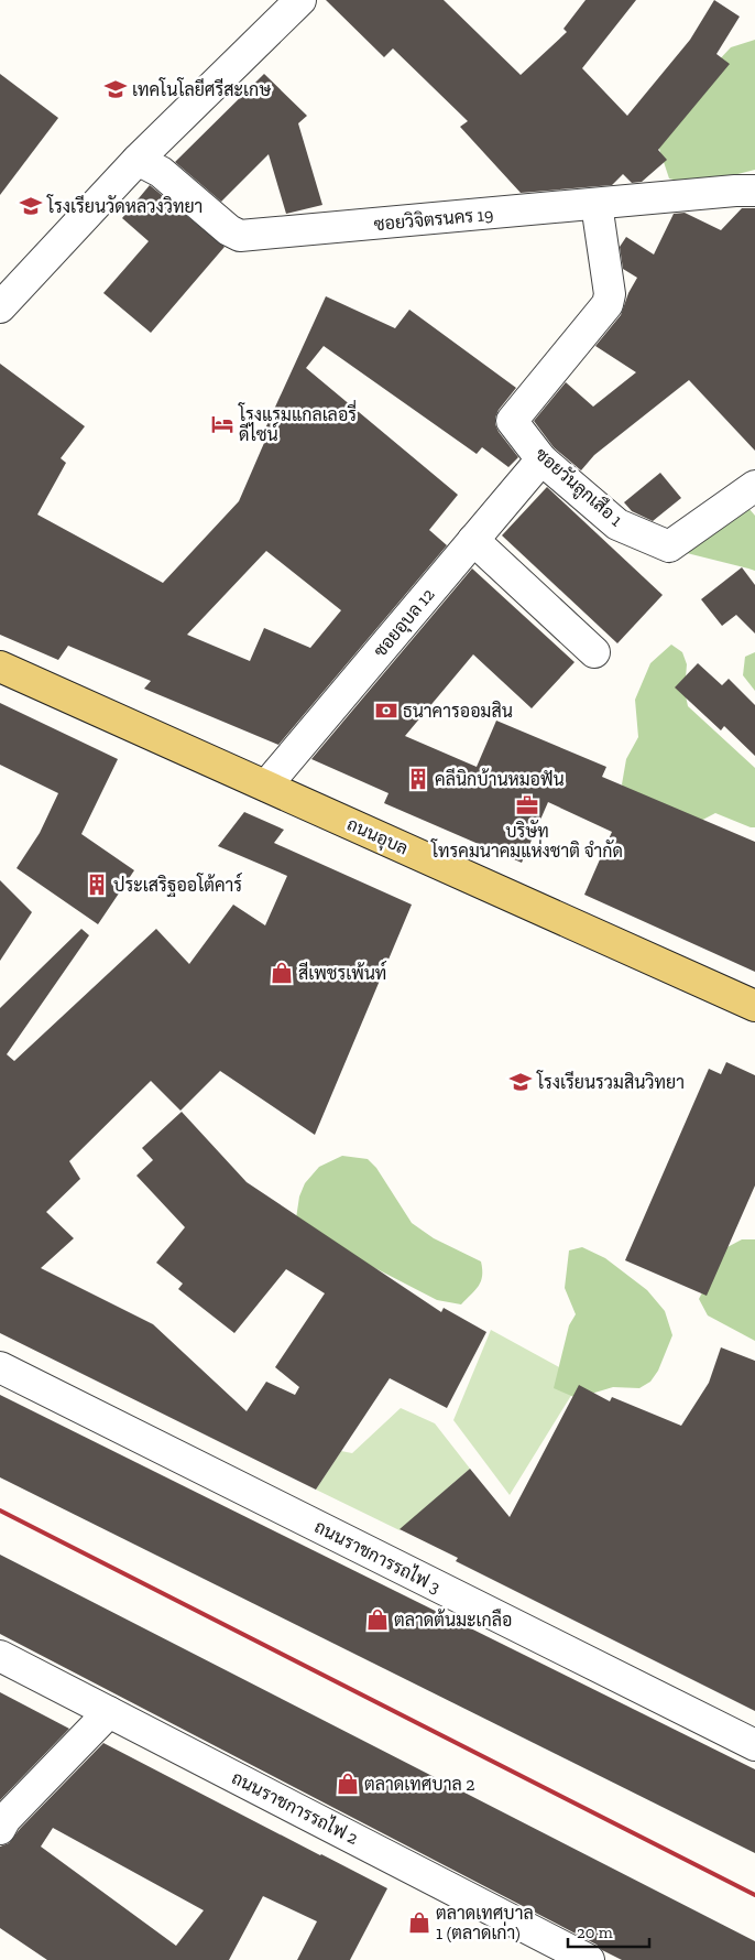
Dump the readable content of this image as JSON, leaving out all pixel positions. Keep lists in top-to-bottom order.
{
  "streets": {
    "main road": ["ถนนอุบล"],
    "street": [
      "ซอยวิจิตรนคร 19",
      "ซอยวันลูกเสือ 1",
      "ซอยอุบล 12",
      "ถนนราชการรถไฟ 3",
      "ถนนราชการรถไฟ 2"
    ]
  },
  "crossings": [
    ["ซอยวิจิตรนคร 19", "ซอยวันลูกเสือ 1"],
    ["ซอยวันลูกเสือ 1", "ซอยอุบล 12"],
    ["ซอยอุบล 12", "ถนนอุบล"]
  ],
  "places": {
    "school or university": ["เทคโนโลยีศรีสะเกษ", "โรงเรียนวัดหลวงวิทยา", "โรงเรียนรวมสินวิทยา"],
    "hotel": ["โรงแรมแกลเลอรี่ ดีไซน์"],
    "bank": ["ธนาคารออมสิน"],
    "building": ["คลีนิกบ้านหมอฟัน", "ประเสริฐออโต้คาร์"],
    "office": ["บริษัท โทรคมนาคมแห่งชาติ จำกัด"],
    "shop": [
      "สีเพชรเพ้นท์",
      "ตลาดต้นมะเกลือ",
      "ตลาดเทศบาล 2",
      "ตลาดเทศบาล 1 (ตลาดเก่า)"
    ]
  },
  "scale_bar": "20 m"
}
